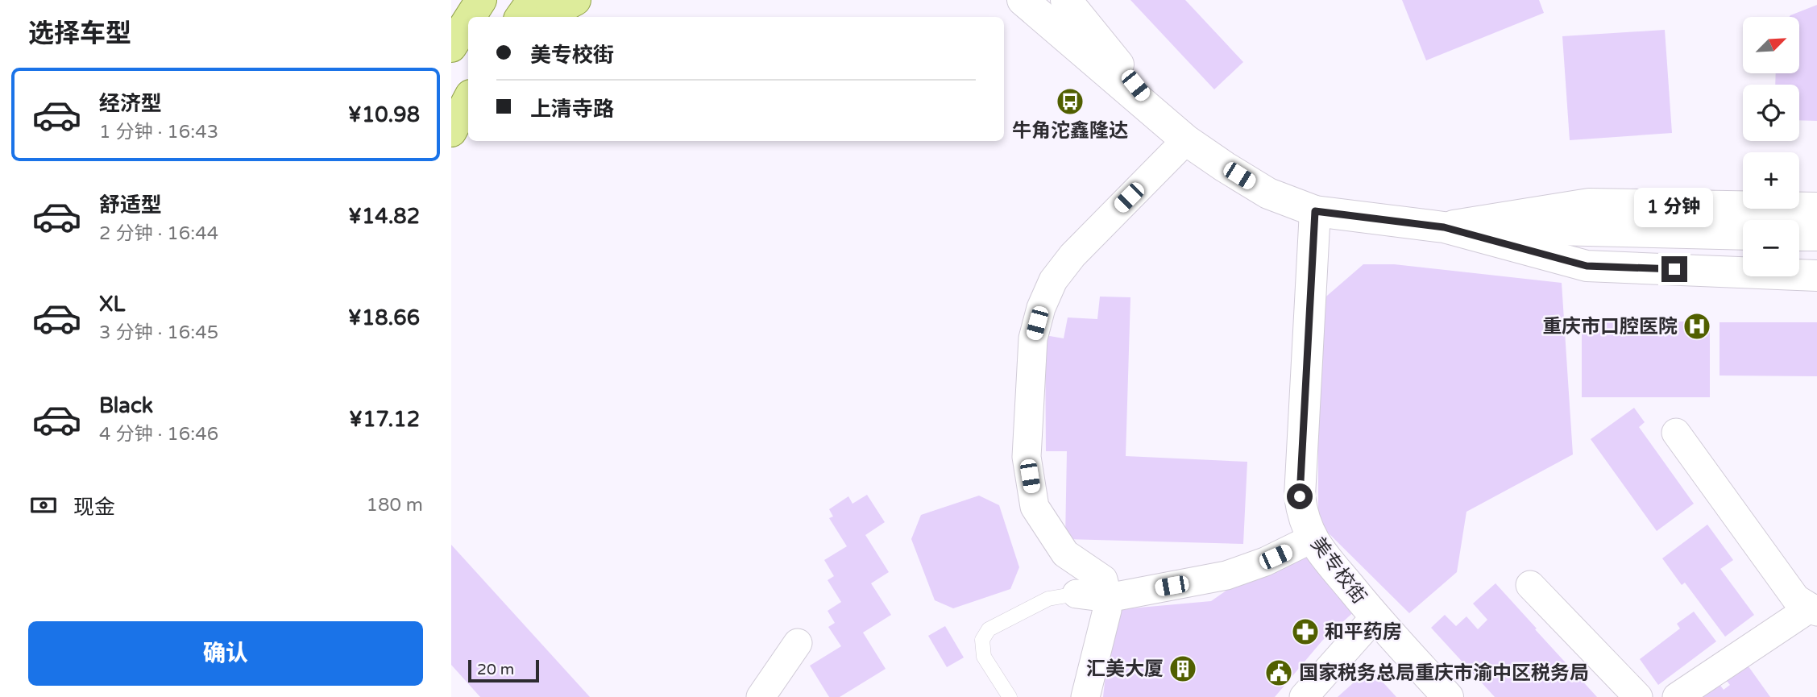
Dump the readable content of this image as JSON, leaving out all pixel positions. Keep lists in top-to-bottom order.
{
  "streets": {
    "main road": ["美专校街"]
  },
  "places": {
    "bus stop": ["牛角沱鑫隆达"],
    "hospital": ["重庆市口腔医院"],
    "pharmacy": ["和平药房"],
    "building": ["汇美大厦"],
    "public building": ["国家税务总局重庆市渝中区税务局"]
  },
  "scale_bar": "20 m",
  "north": "top right",
  "page": {
    "heading": "选择车型",
    "map_buttons": ["+", "−"],
    "banner": ["美专校街", "上清寺路"],
    "list": [
      {
        "name": "经济型",
        "note": "1 分钟 · 16:43",
        "value": "¥10.98"
      },
      {
        "name": "舒适型",
        "note": "2 分钟 · 16:44",
        "value": "¥14.82"
      },
      {
        "name": "XL",
        "note": "3 分钟 · 16:45",
        "value": "¥18.66"
      },
      {
        "name": "Black",
        "note": "4 分钟 · 16:46",
        "value": "¥17.12"
      }
    ],
    "bubble": "1 分钟",
    "pay": ["现金", "180 m"],
    "buttons": "确认",
    "scale": "20 m"
  }
}
